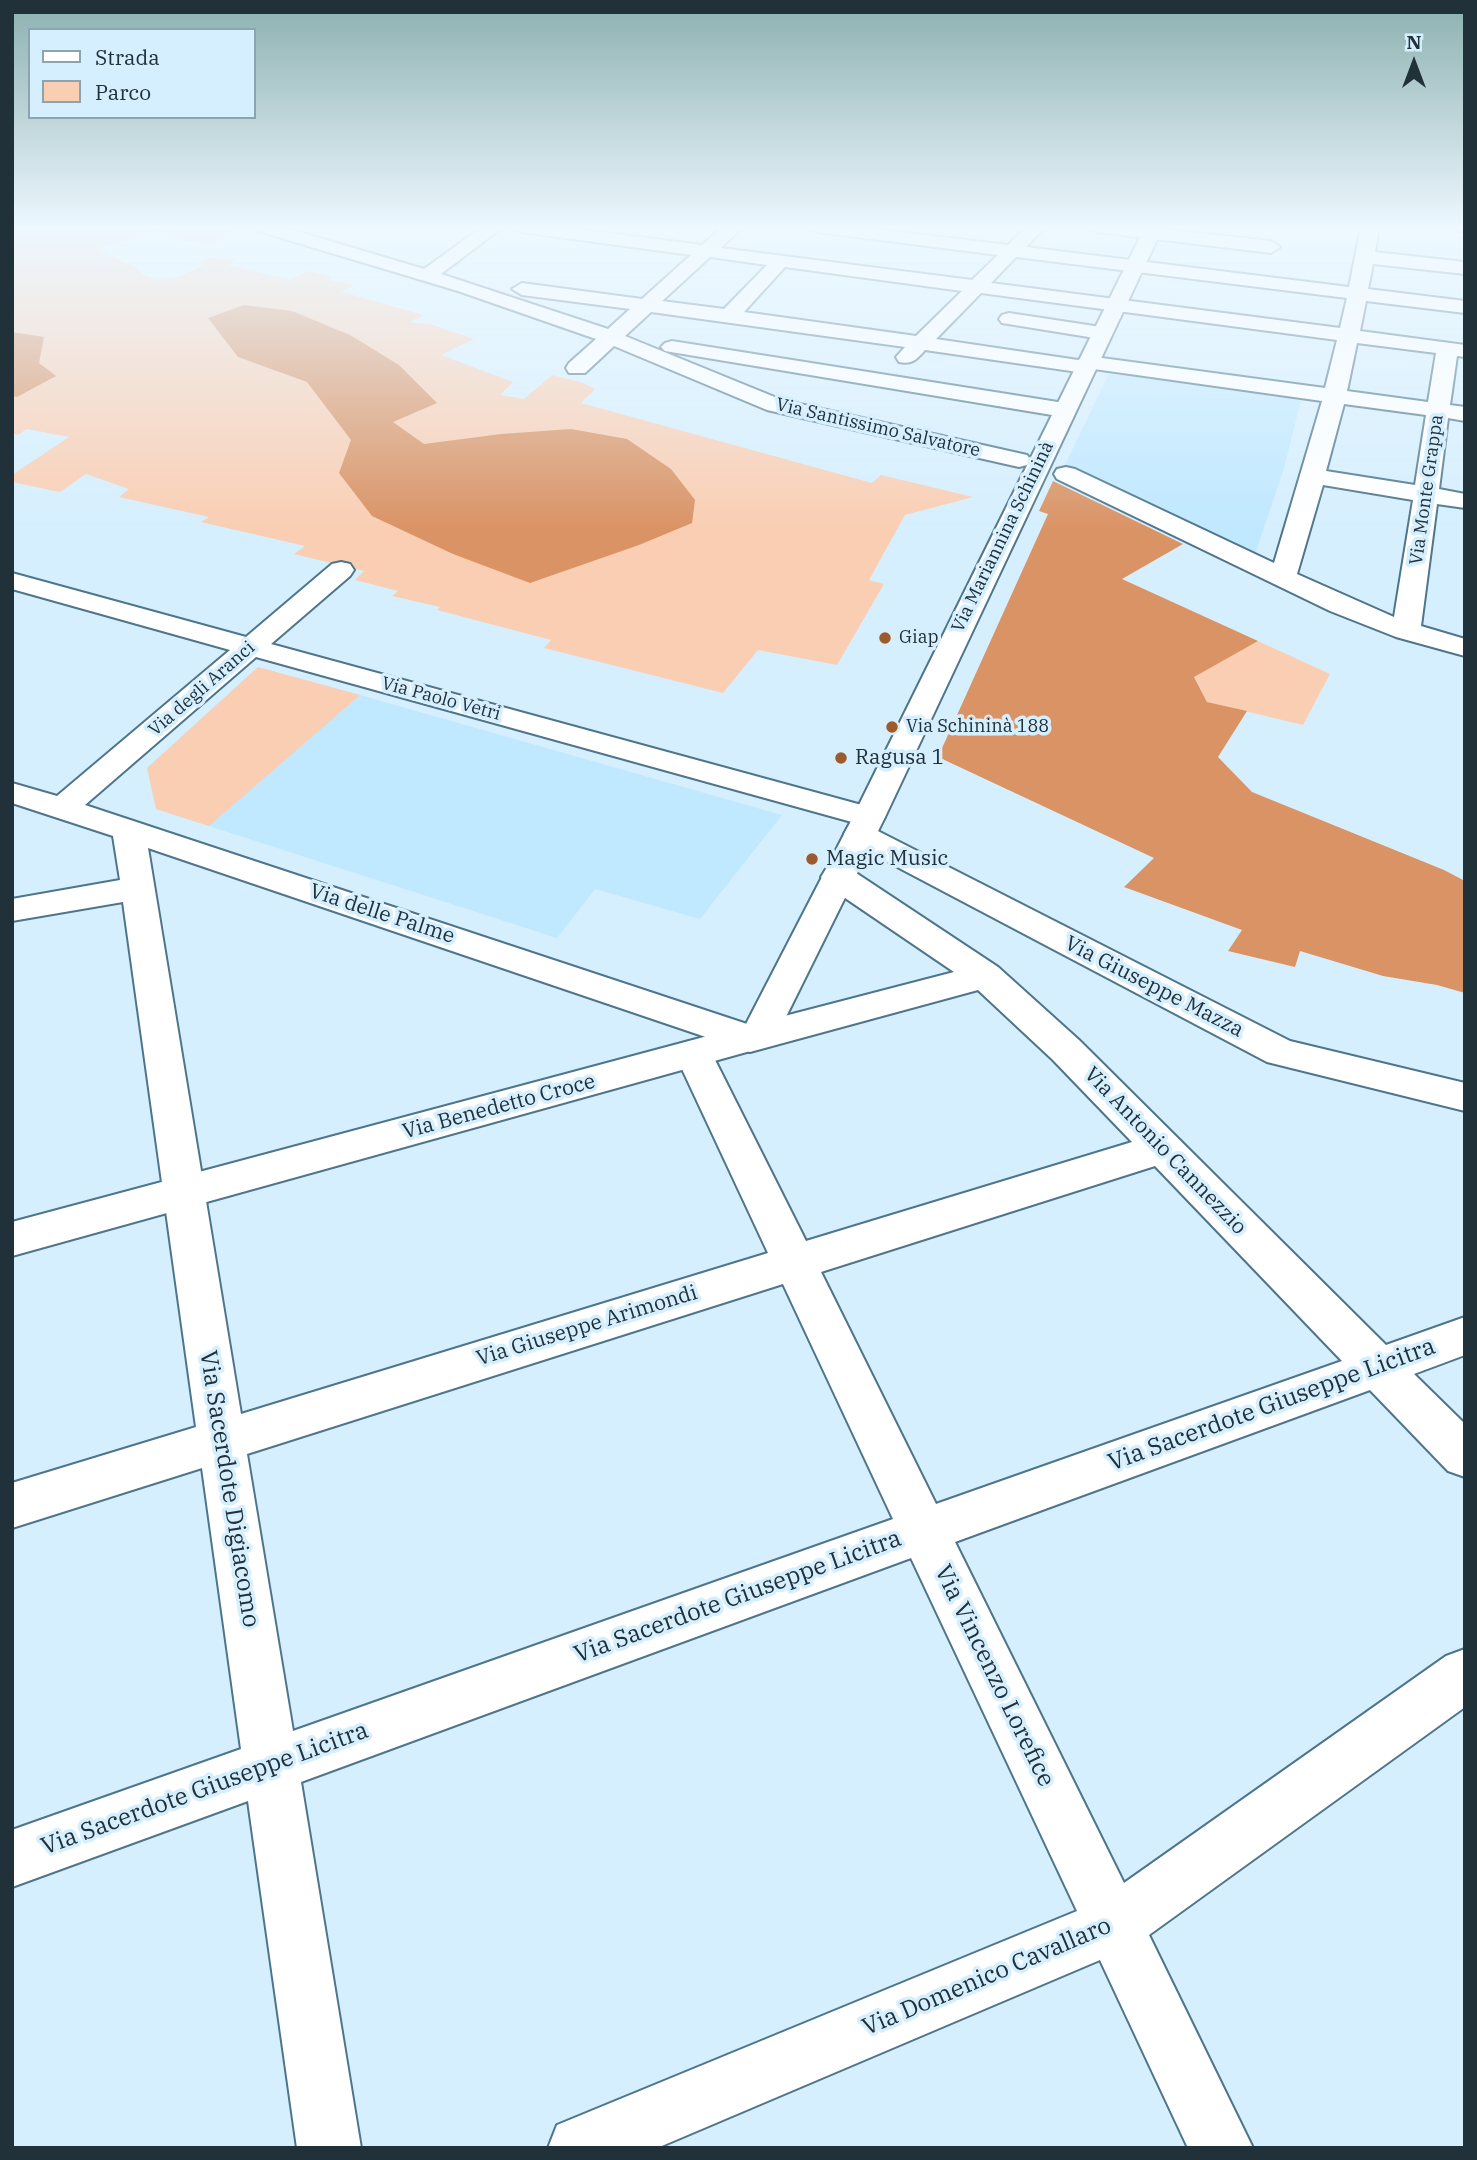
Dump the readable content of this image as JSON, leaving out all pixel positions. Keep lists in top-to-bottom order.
{
  "streets": {
    "street": [
      "Via Santissimo Salvatore",
      "Via Monte Grappa",
      "Via Mariannina Schininà",
      "Via degli Aranci",
      "Via Paolo Vetri",
      "Via delle Palme",
      "Via Giuseppe Mazza",
      "Via Benedetto Croce",
      "Via Antonio Cannezzio",
      "Via Giuseppe Arimondi",
      "Via Sacerdote Giuseppe Licitra",
      "Via Sacerdote Digiacomo",
      "Via Vincenzo Lorefice",
      "Via Domenico Cavallaro"
    ]
  },
  "crossings": [
    ["Via Mariannina Schininà", "Via Paolo Vetri"],
    ["Via Mariannina Schininà", "Via delle Palme"],
    ["Via Mariannina Schininà", "Via Giuseppe Mazza"],
    ["Via Mariannina Schininà", "Via Benedetto Croce"],
    ["Via Mariannina Schininà", "Via Antonio Cannezzio"],
    ["Via degli Aranci", "Via Paolo Vetri"],
    ["Via degli Aranci", "Via delle Palme"],
    ["Via Paolo Vetri", "Via Giuseppe Mazza"],
    ["Via delle Palme", "Via Benedetto Croce"],
    ["Via delle Palme", "Via Sacerdote Digiacomo"],
    ["Via Benedetto Croce", "Via Antonio Cannezzio"],
    ["Via Benedetto Croce", "Via Sacerdote Digiacomo"],
    ["Via Benedetto Croce", "Via Vincenzo Lorefice"],
    ["Via Antonio Cannezzio", "Via Giuseppe Arimondi"],
    ["Via Antonio Cannezzio", "Via Sacerdote Giuseppe Licitra"],
    ["Via Giuseppe Arimondi", "Via Sacerdote Digiacomo"],
    ["Via Giuseppe Arimondi", "Via Vincenzo Lorefice"],
    ["Via Sacerdote Giuseppe Licitra", "Via Sacerdote Digiacomo"],
    ["Via Sacerdote Giuseppe Licitra", "Via Vincenzo Lorefice"],
    ["Via Vincenzo Lorefice", "Via Domenico Cavallaro"]
  ],
  "places": [
    "Giap",
    "Via Schininà 188",
    "Ragusa 1",
    "Magic Music"
  ],
  "legend": ["Strada", "Parco"],
  "north": "top"
}
